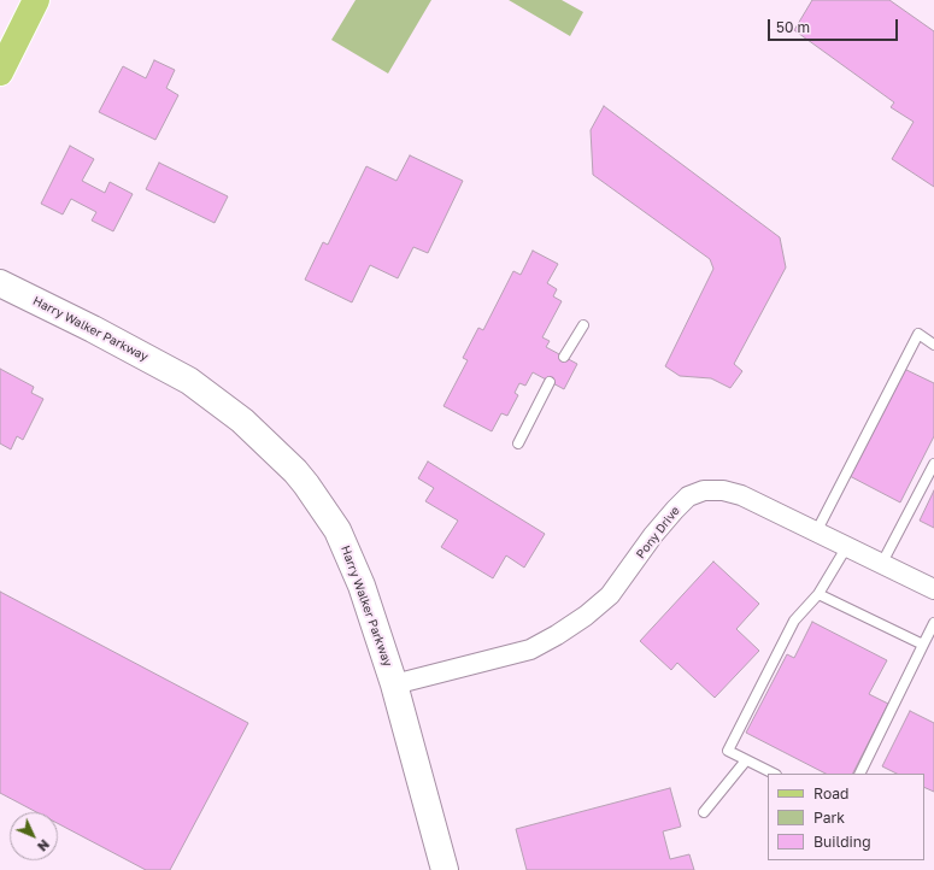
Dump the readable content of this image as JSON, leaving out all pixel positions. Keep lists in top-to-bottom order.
{
  "streets": {
    "street": ["Harry Walker Parkway", "Pony Drive"]
  },
  "crossings": [
    ["Harry Walker Parkway", "Pony Drive"]
  ],
  "legend": ["Road", "Park", "Building"],
  "scale_bar": "50 m",
  "north": "bottom right"
}
